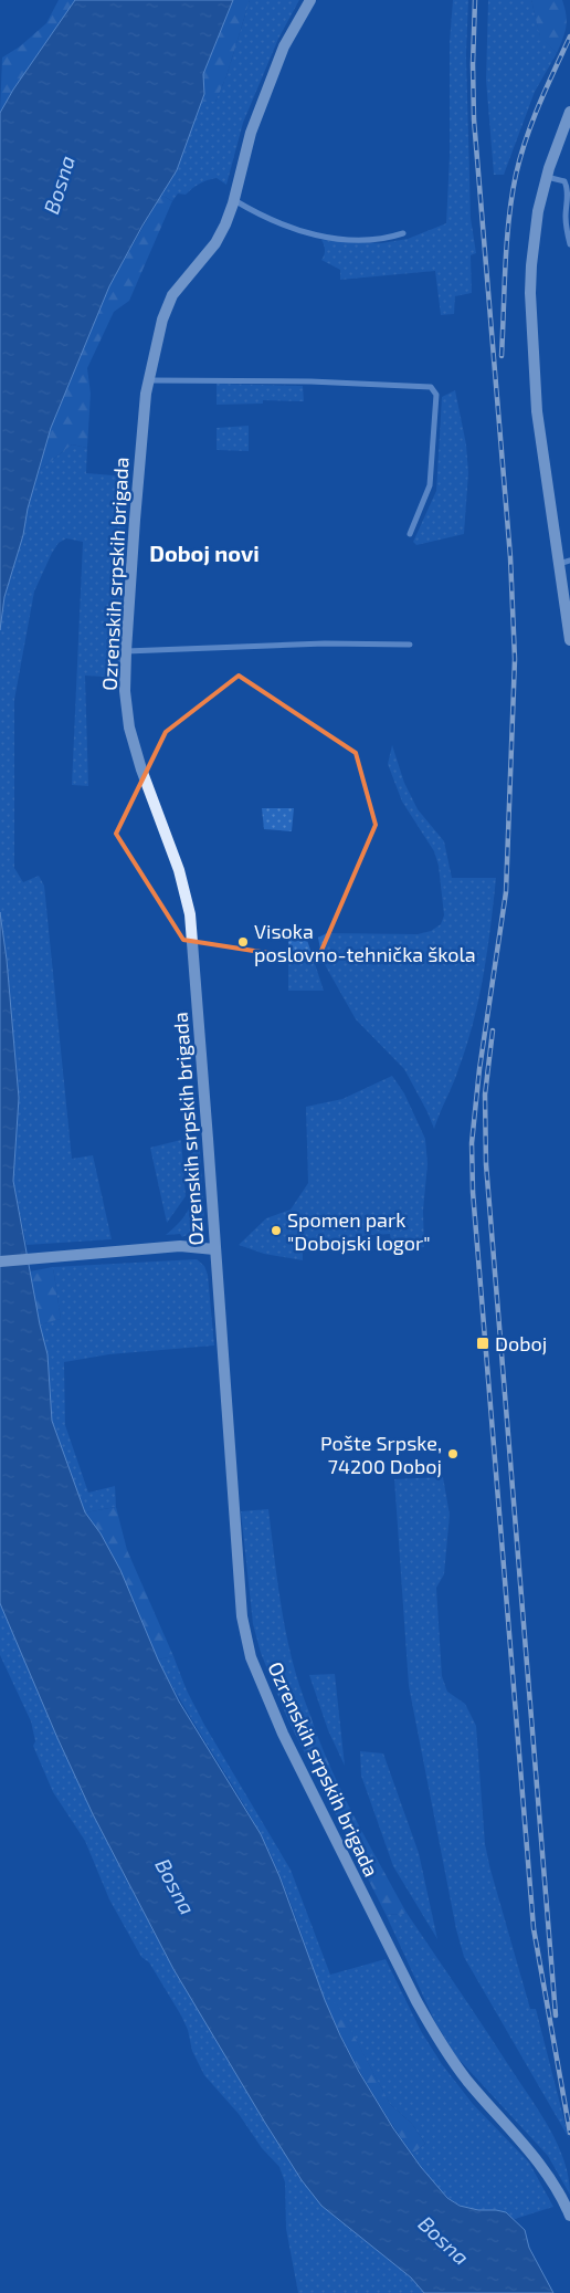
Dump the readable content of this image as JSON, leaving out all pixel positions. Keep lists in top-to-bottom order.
{
  "streets": {
    "main road": ["Ozrenskih srpskih brigada"]
  },
  "districts": ["Doboj novi"],
  "water": ["Bosna"],
  "places": {
    "other": ["Visoka poslovno-tehnička škola", "Spomen park \"Dobojski logor\"", "Pošte Srpske, 74200 Doboj"],
    "transit": ["Doboj"]
  }
}
